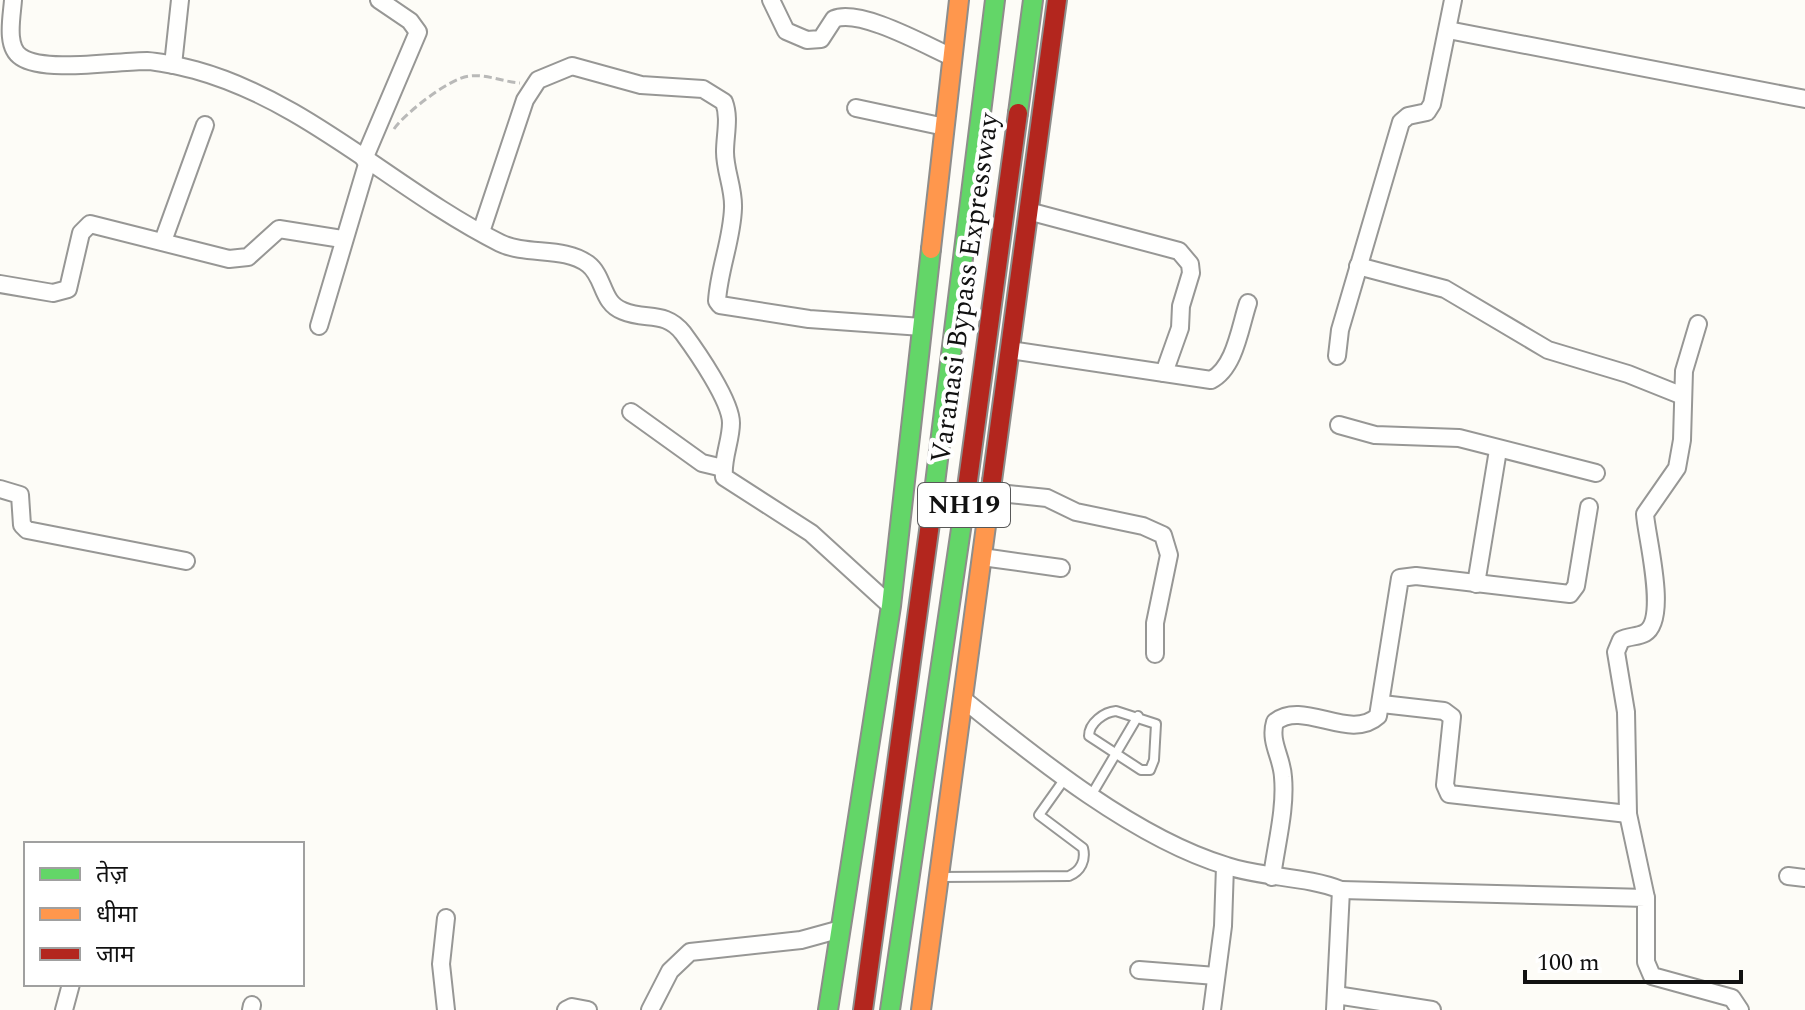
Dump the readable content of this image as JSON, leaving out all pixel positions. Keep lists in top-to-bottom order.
{
  "streets": {
    "main road": ["Varanasi Bypass Expressway", "NH19"]
  },
  "legend": ["तेज़", "धीमा", "जाम"],
  "scale_bar": "100 m"
}
